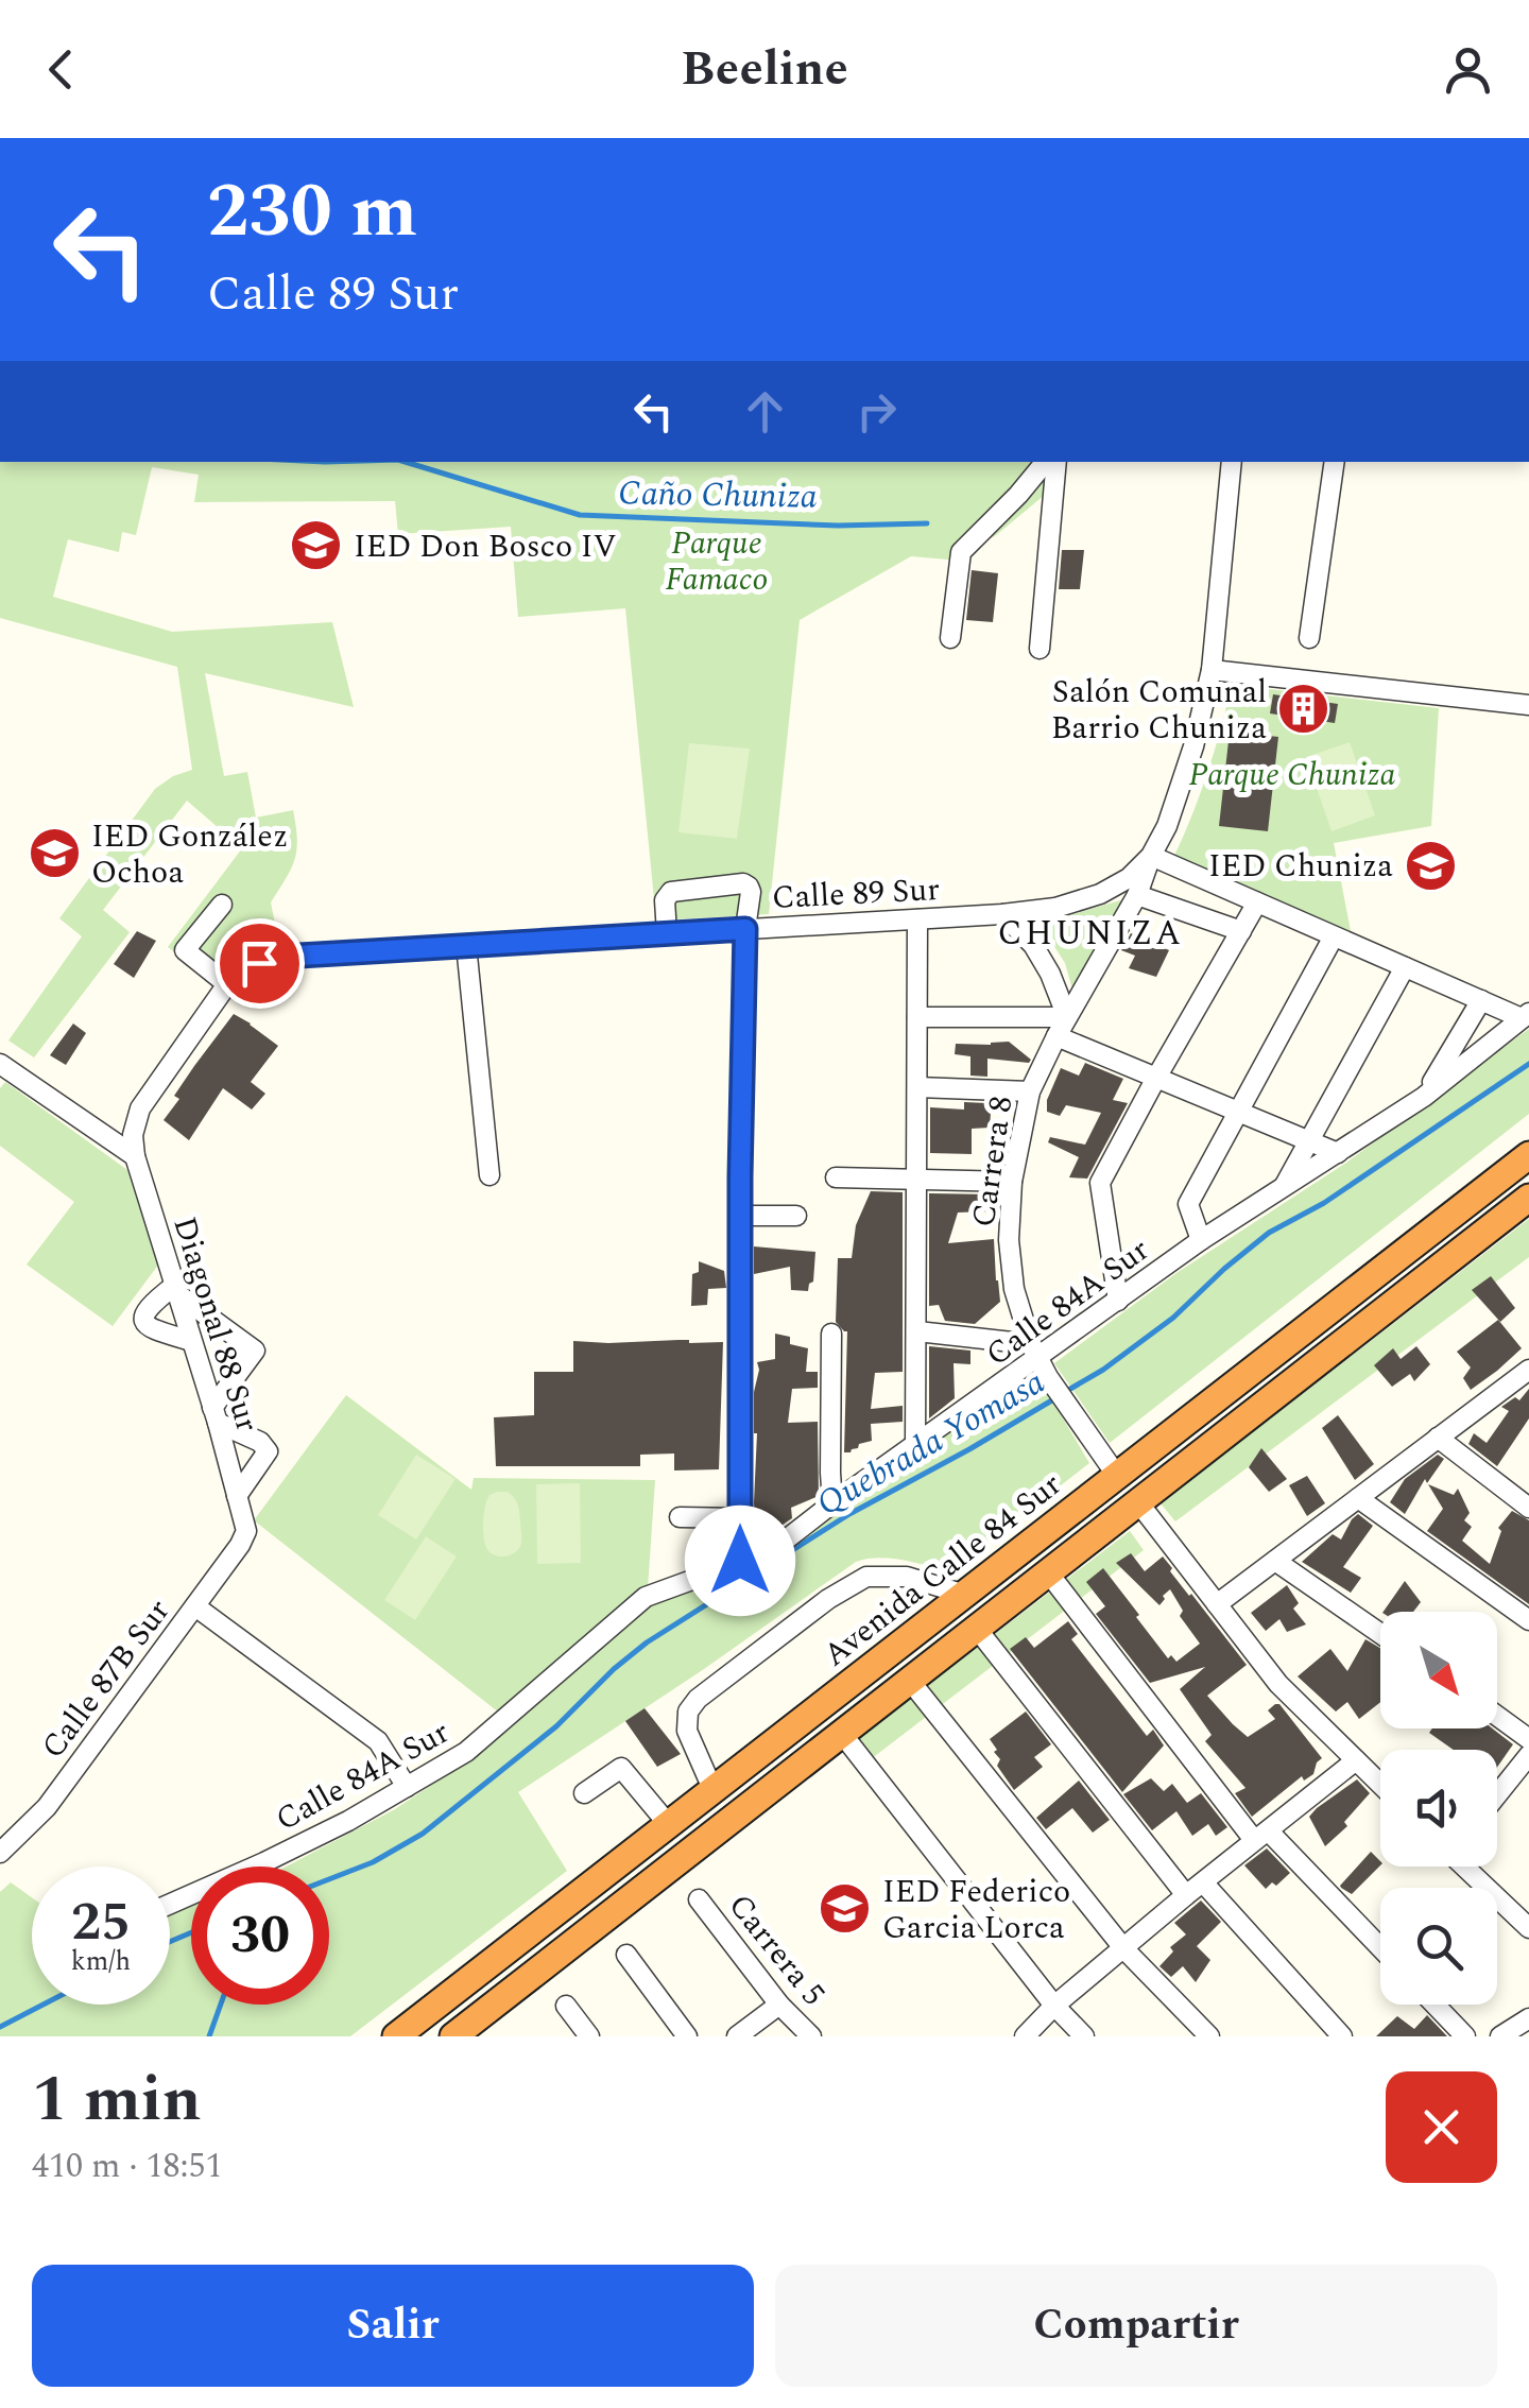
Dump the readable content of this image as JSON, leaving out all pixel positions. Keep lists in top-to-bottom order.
{
  "streets": {
    "highway": ["Avenida Calle 84 Sur"],
    "street": [
      "Calle 89 Sur",
      "Carrera 8",
      "Calle 84A Sur",
      "Diagonal 88 Sur",
      "Calle 87B Sur",
      "Carrera 5"
    ]
  },
  "crossings": [
    ["Calle 89 Sur", "Carrera 8"],
    ["Calle 89 Sur", "Diagonal 88 Sur"],
    ["Carrera 8", "Calle 84A Sur"],
    ["Carrera 8", "Avenida Calle 84 Sur"],
    ["Diagonal 88 Sur", "Calle 87B Sur"]
  ],
  "districts": ["CHUNIZA"],
  "water": ["Caño Chuniza", "Quebrada Yomasa"],
  "parks": ["Parque Famaco", "Parque Chuniza"],
  "places": {
    "school or university": [
      "IED Don Bosco IV",
      "IED González Ochoa",
      "IED Chuniza",
      "IED Federico Garcia Lorca"
    ],
    "building": ["Salón Comunal Barrio Chuniza"]
  },
  "north": "bottom right",
  "page": {
    "header": "Beeline",
    "turn": ["230 m", "Calle 89 Sur"],
    "speed": "25 km/h",
    "limit": "30",
    "heading": ["1 min", "410 m · 18:51"],
    "buttons": ["Salir", "Compartir"]
  }
}
